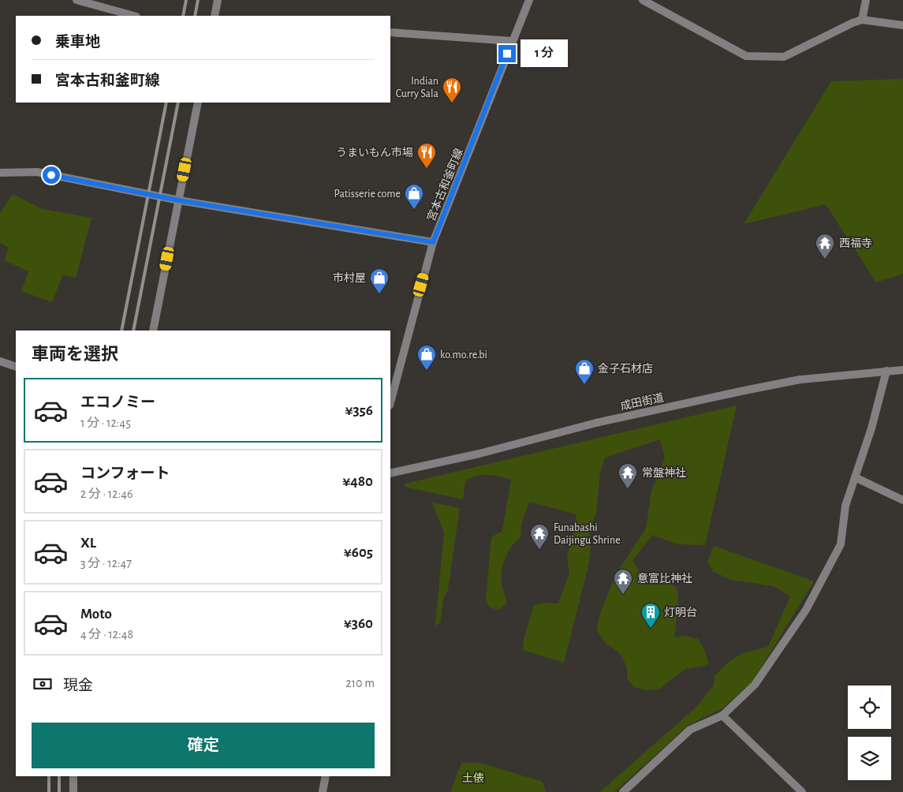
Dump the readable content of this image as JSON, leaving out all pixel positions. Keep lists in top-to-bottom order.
{
  "streets": {
    "street": ["宮本古和釜町線", "成田街道"]
  },
  "parks": ["土俵"],
  "places": {
    "restaurant": ["Indian Curry Sala", "うまいもん市場"],
    "shop": [
      "Patisserie come",
      "市村屋",
      "ko.mo.re.bi",
      "金子石材店"
    ],
    "temple": [
      "西福寺",
      "常盤神社",
      "Funabashi Daijingu Shrine",
      "意富比神社"
    ],
    "building": ["灯明台"]
  },
  "page": {
    "banner": ["乗車地", "宮本古和釜町線"],
    "bubble": "1 分",
    "heading": "車両を選択",
    "list": [
      {
        "name": "エコノミー",
        "note": "1 分 · 12:45",
        "value": "¥356"
      },
      {
        "name": "コンフォート",
        "note": "2 分 · 12:46",
        "value": "¥480"
      },
      {
        "name": "XL",
        "note": "3 分 · 12:47",
        "value": "¥605"
      },
      {
        "name": "Moto",
        "note": "4 分 · 12:48",
        "value": "¥360"
      }
    ],
    "pay": ["現金", "210 m"],
    "buttons": "確定"
  }
}
